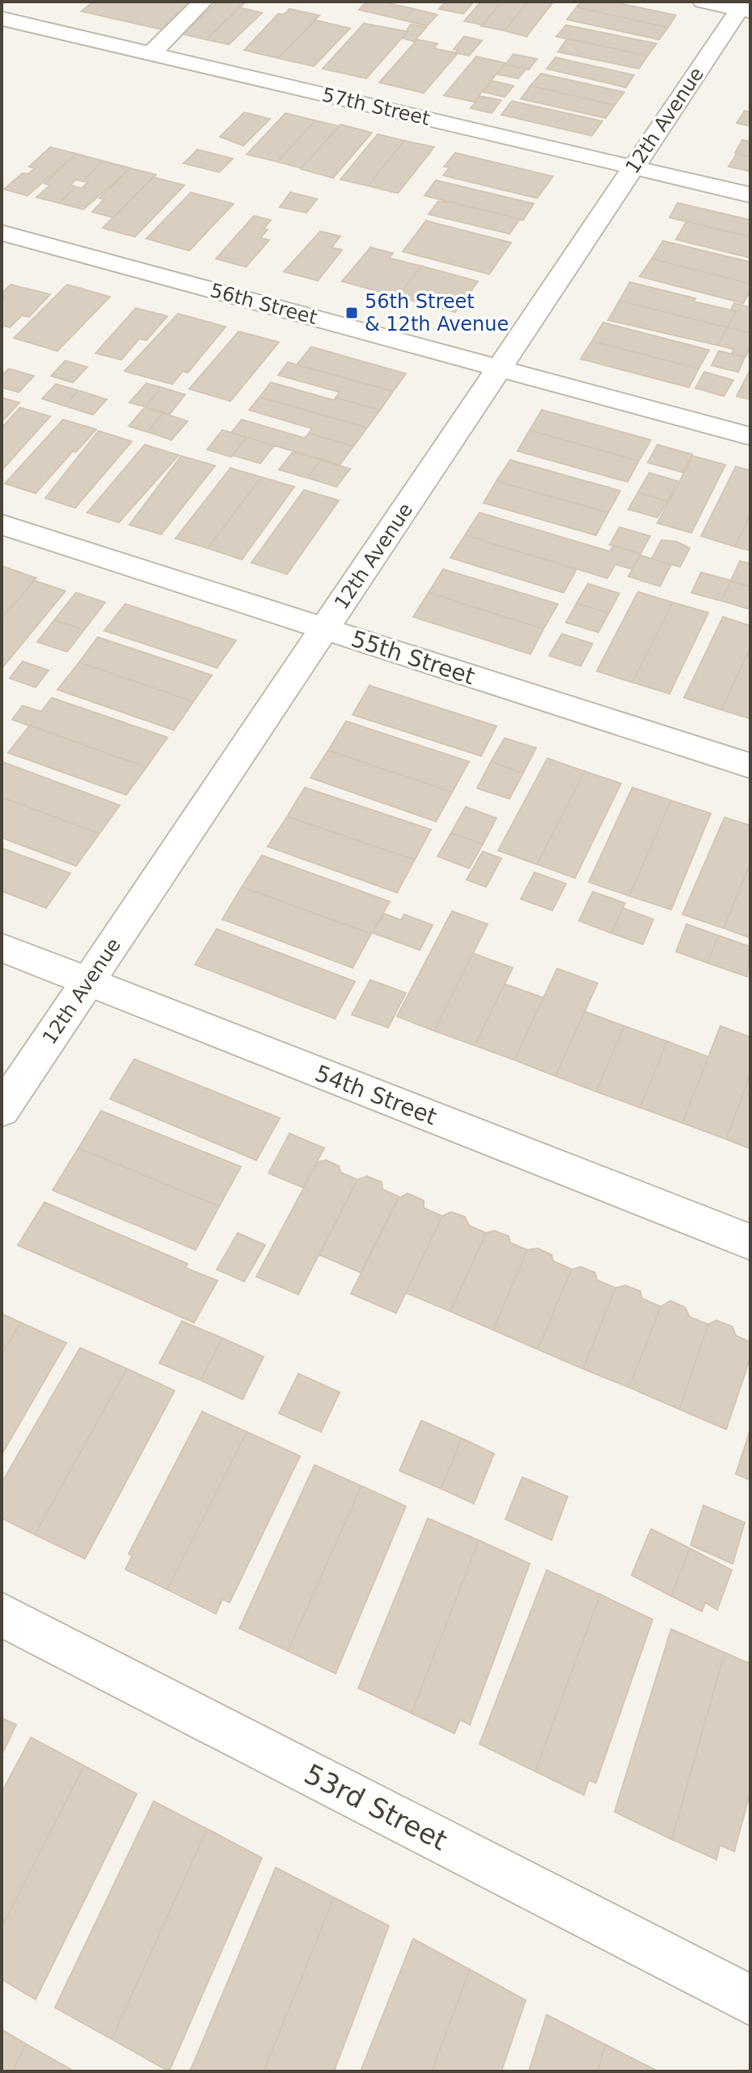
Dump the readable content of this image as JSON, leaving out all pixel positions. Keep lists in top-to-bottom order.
{
  "streets": {
    "street": [
      "57th Street",
      "12th Avenue",
      "56th Street",
      "55th Street",
      "54th Street",
      "53rd Street"
    ]
  },
  "crossings": [
    ["57th Street", "12th Avenue"],
    ["12th Avenue", "56th Street"],
    ["12th Avenue", "55th Street"],
    ["12th Avenue", "54th Street"]
  ],
  "places": {
    "transit": ["56th Street & 12th Avenue"]
  }
}
